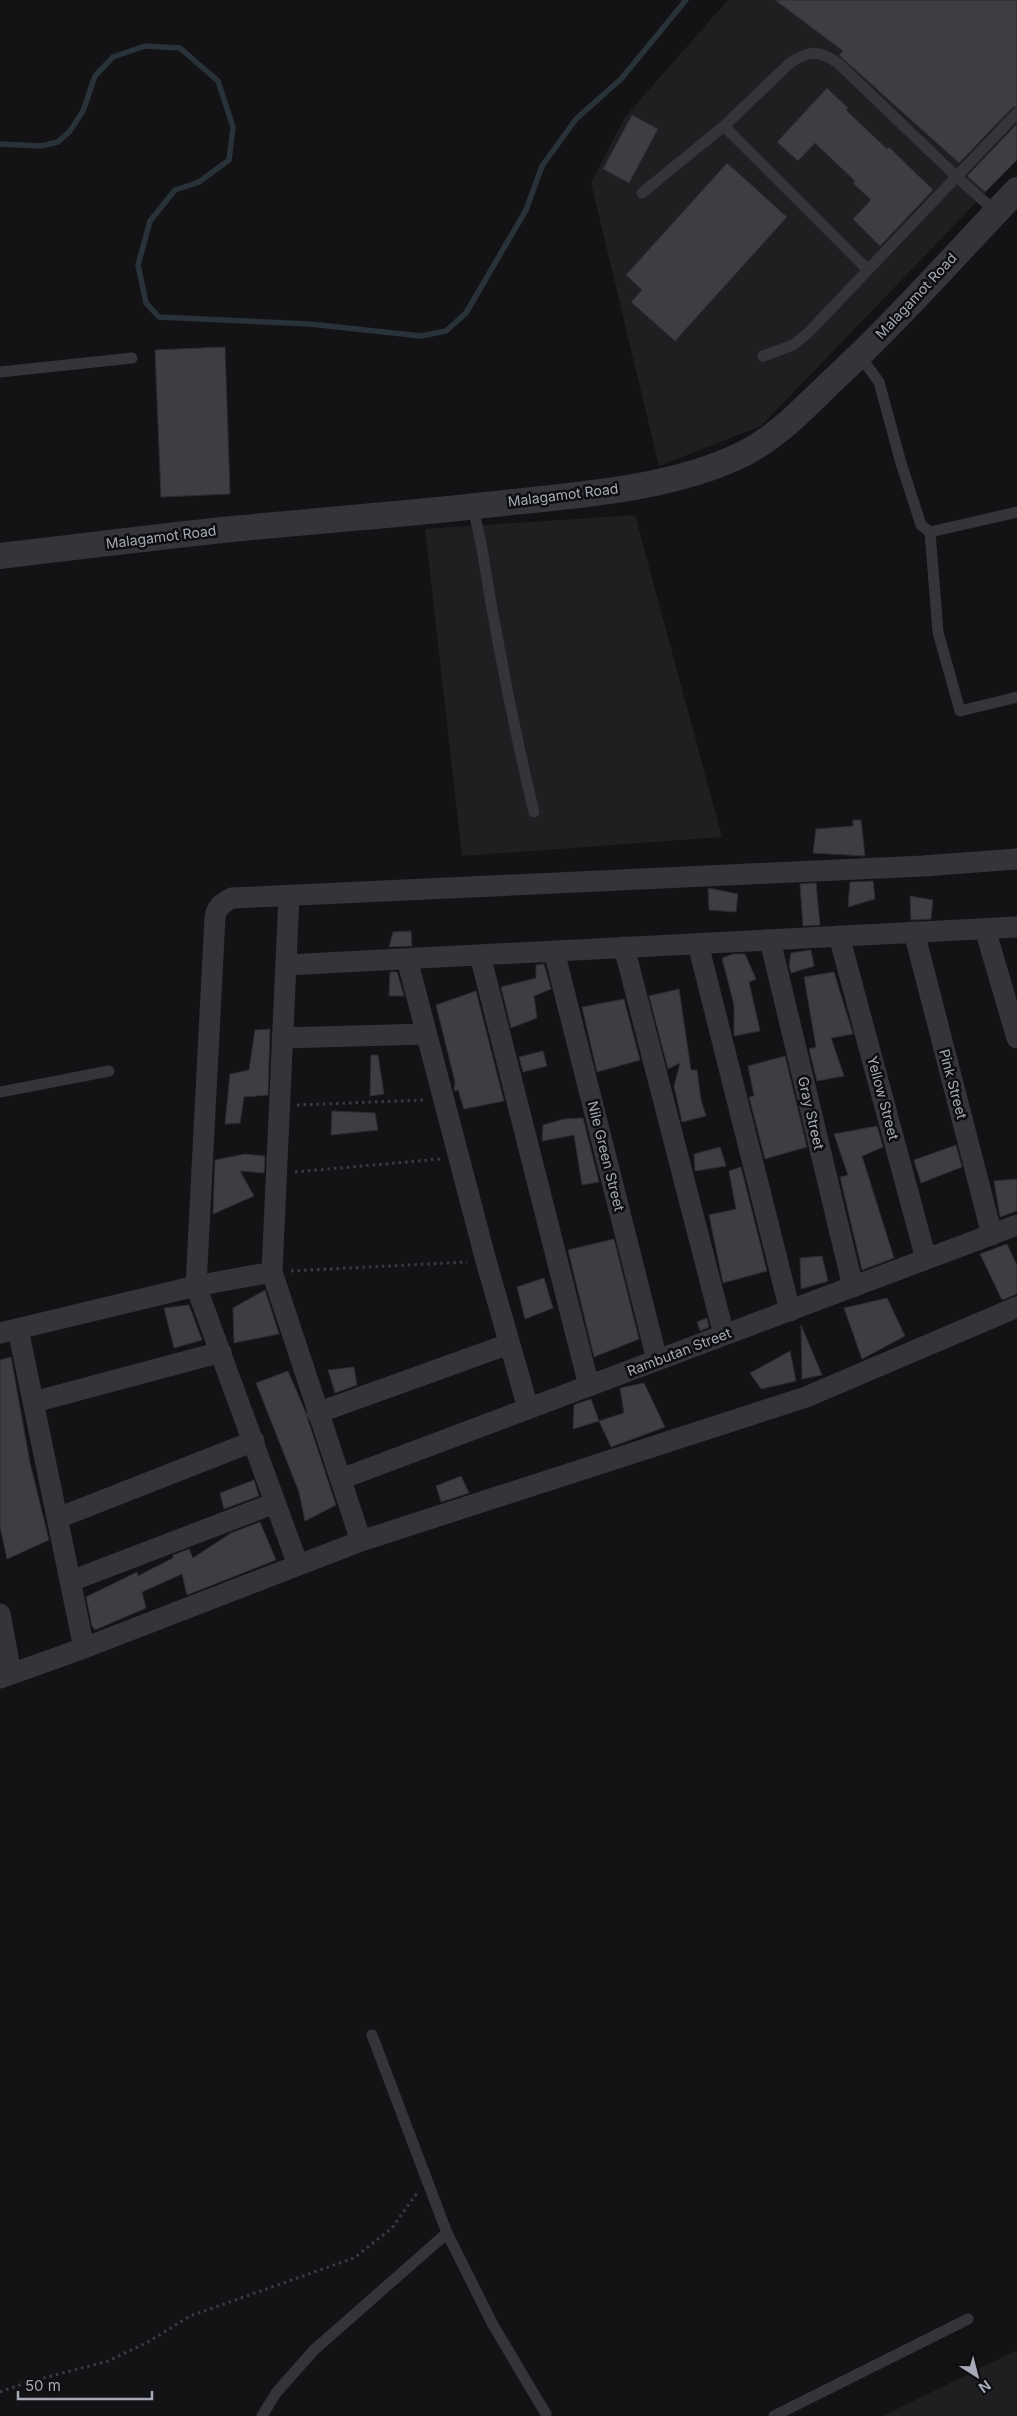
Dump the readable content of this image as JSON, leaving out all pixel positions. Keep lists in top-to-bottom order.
{
  "streets": {
    "street": [
      "Malagamot Road",
      "Pink Street",
      "Yellow Street",
      "Gray Street",
      "Nile Green Street",
      "Rambutan Street"
    ]
  },
  "crossings": [
    ["Pink Street", "Rambutan Street"],
    ["Yellow Street", "Rambutan Street"],
    ["Gray Street", "Rambutan Street"],
    ["Nile Green Street", "Rambutan Street"]
  ],
  "scale_bar": "50 m",
  "north": "bottom right"
}
